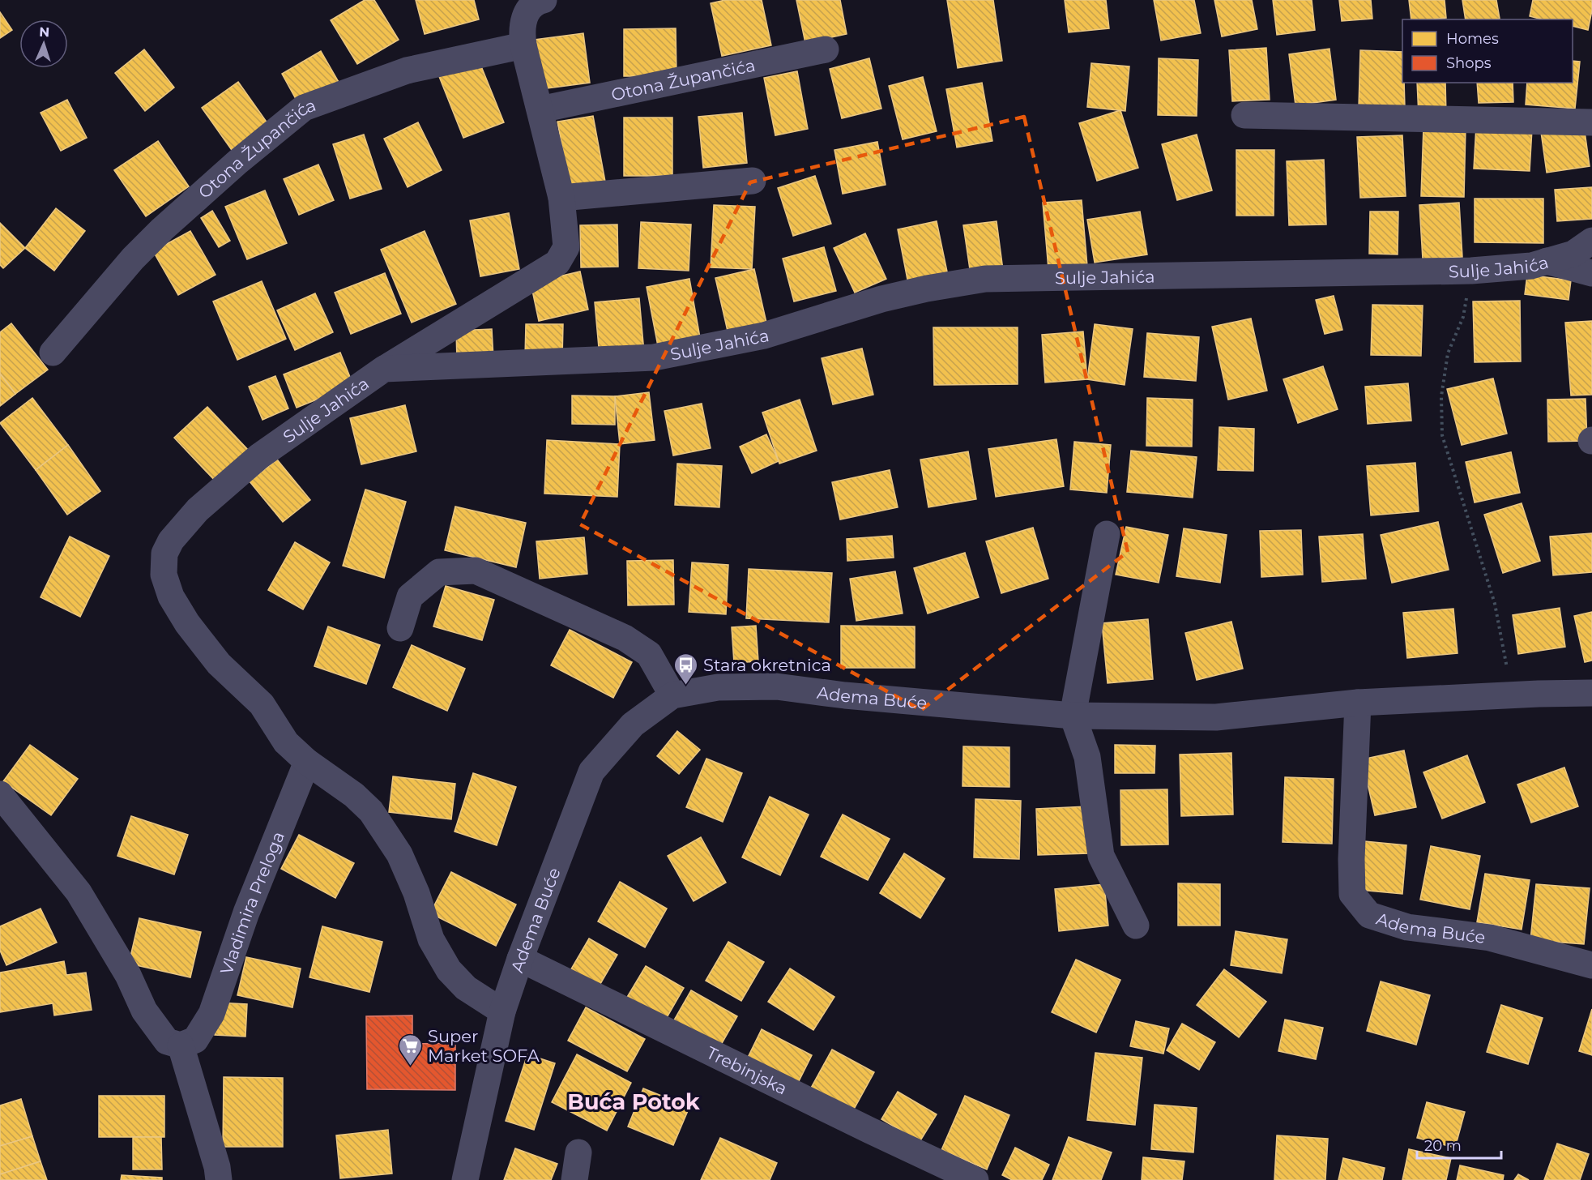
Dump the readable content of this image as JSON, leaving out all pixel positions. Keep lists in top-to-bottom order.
{
  "streets": {
    "street": [
      "Otona Župančića",
      "Sulje Jahića",
      "Adema Buće",
      "Vladimira Preloga",
      "Trebinjska"
    ]
  },
  "crossings": [
    ["Sulje Jahića", "Vladimira Preloga"],
    ["Adema Buće", "Trebinjska"]
  ],
  "districts": ["Buća Potok"],
  "places": {
    "bus stop": ["Stara okretnica"],
    "supermarket": ["Super Market SOFA"]
  },
  "legend": ["Homes", "Shops"],
  "scale_bar": "20 m",
  "north": "top"
}
